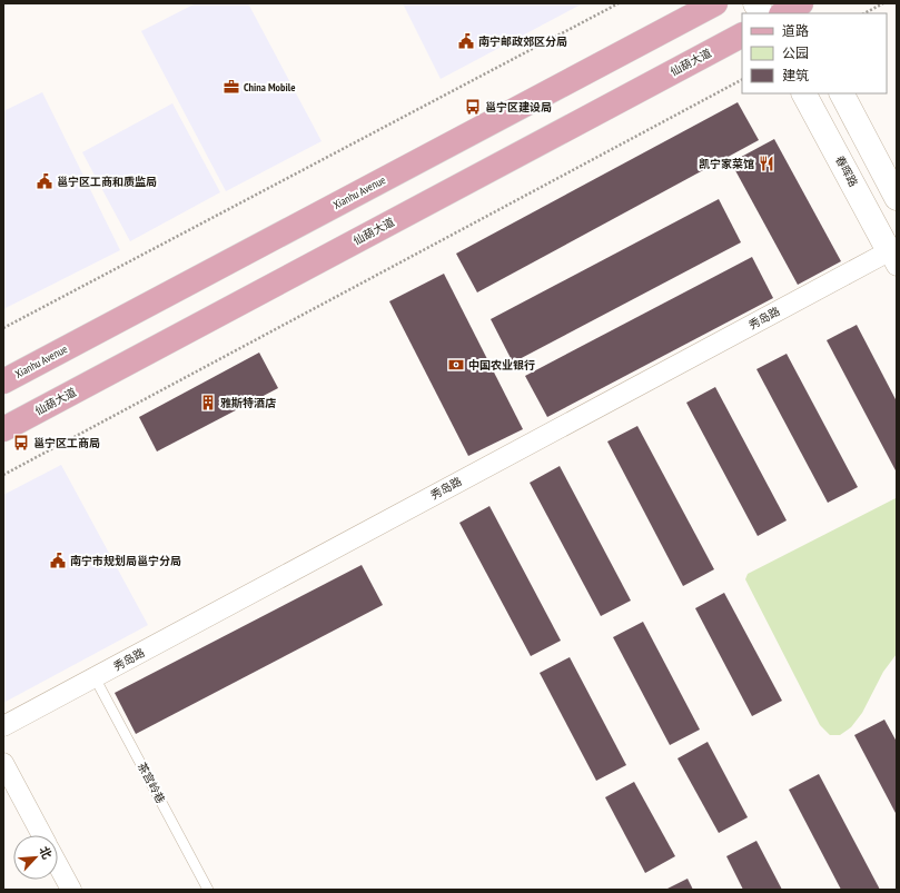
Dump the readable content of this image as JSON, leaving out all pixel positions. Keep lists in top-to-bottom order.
{
  "streets": {
    "main road": ["仙葫大道", "Xianhu Avenue"],
    "street": ["春晖路", "秀岛路"],
    "lane": ["茶宫岭巷"]
  },
  "crossings": [
    ["春晖路", "秀岛路"],
    ["秀岛路", "茶宫岭巷"]
  ],
  "places": {
    "public building": ["南宁邮政郊区分局", "邕宁区工商和质监局", "南宁市规划局邕宁分局"],
    "office": ["China Mobile"],
    "bus stop": ["邕宁区建设局", "邕宁区工商局"],
    "restaurant": ["凯宁家菜馆"],
    "bank": ["中国农业银行"],
    "building": ["雅斯特酒店"]
  },
  "legend": ["道路", "公园", "建筑"],
  "north": "top right"
}
